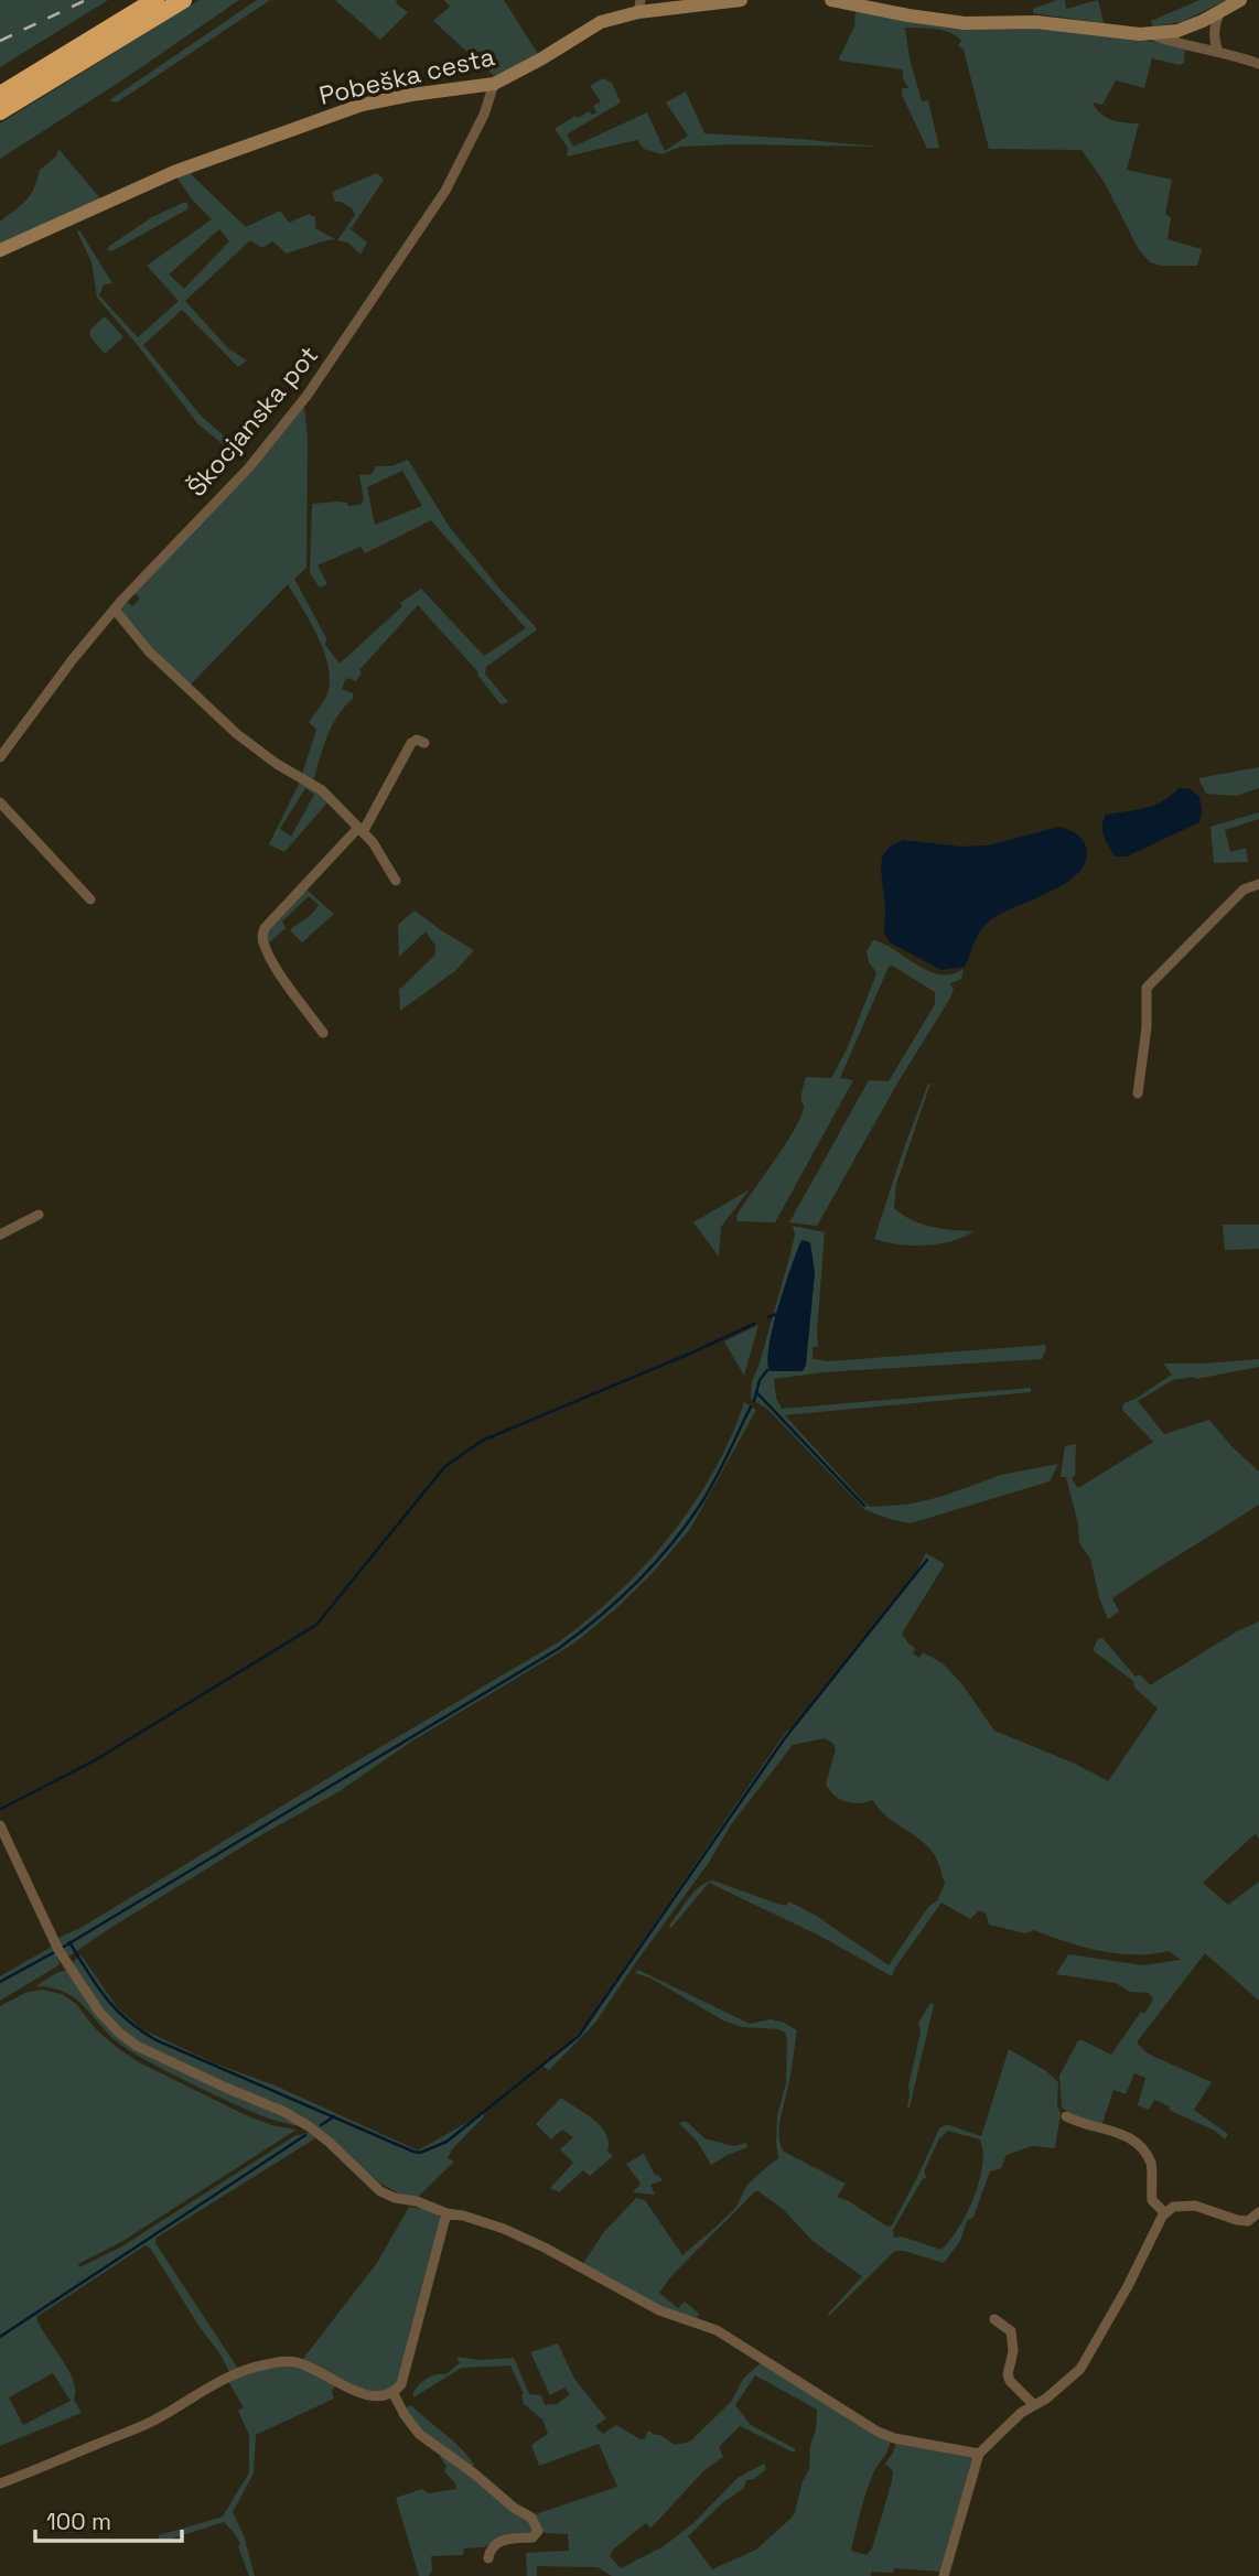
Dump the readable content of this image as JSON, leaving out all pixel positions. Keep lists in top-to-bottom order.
{
  "streets": {
    "street": ["Pobeška cesta", "Škocjanska pot"]
  },
  "crossings": [
    ["Pobeška cesta", "Škocjanska pot"]
  ],
  "scale_bar": "100 m"
}
